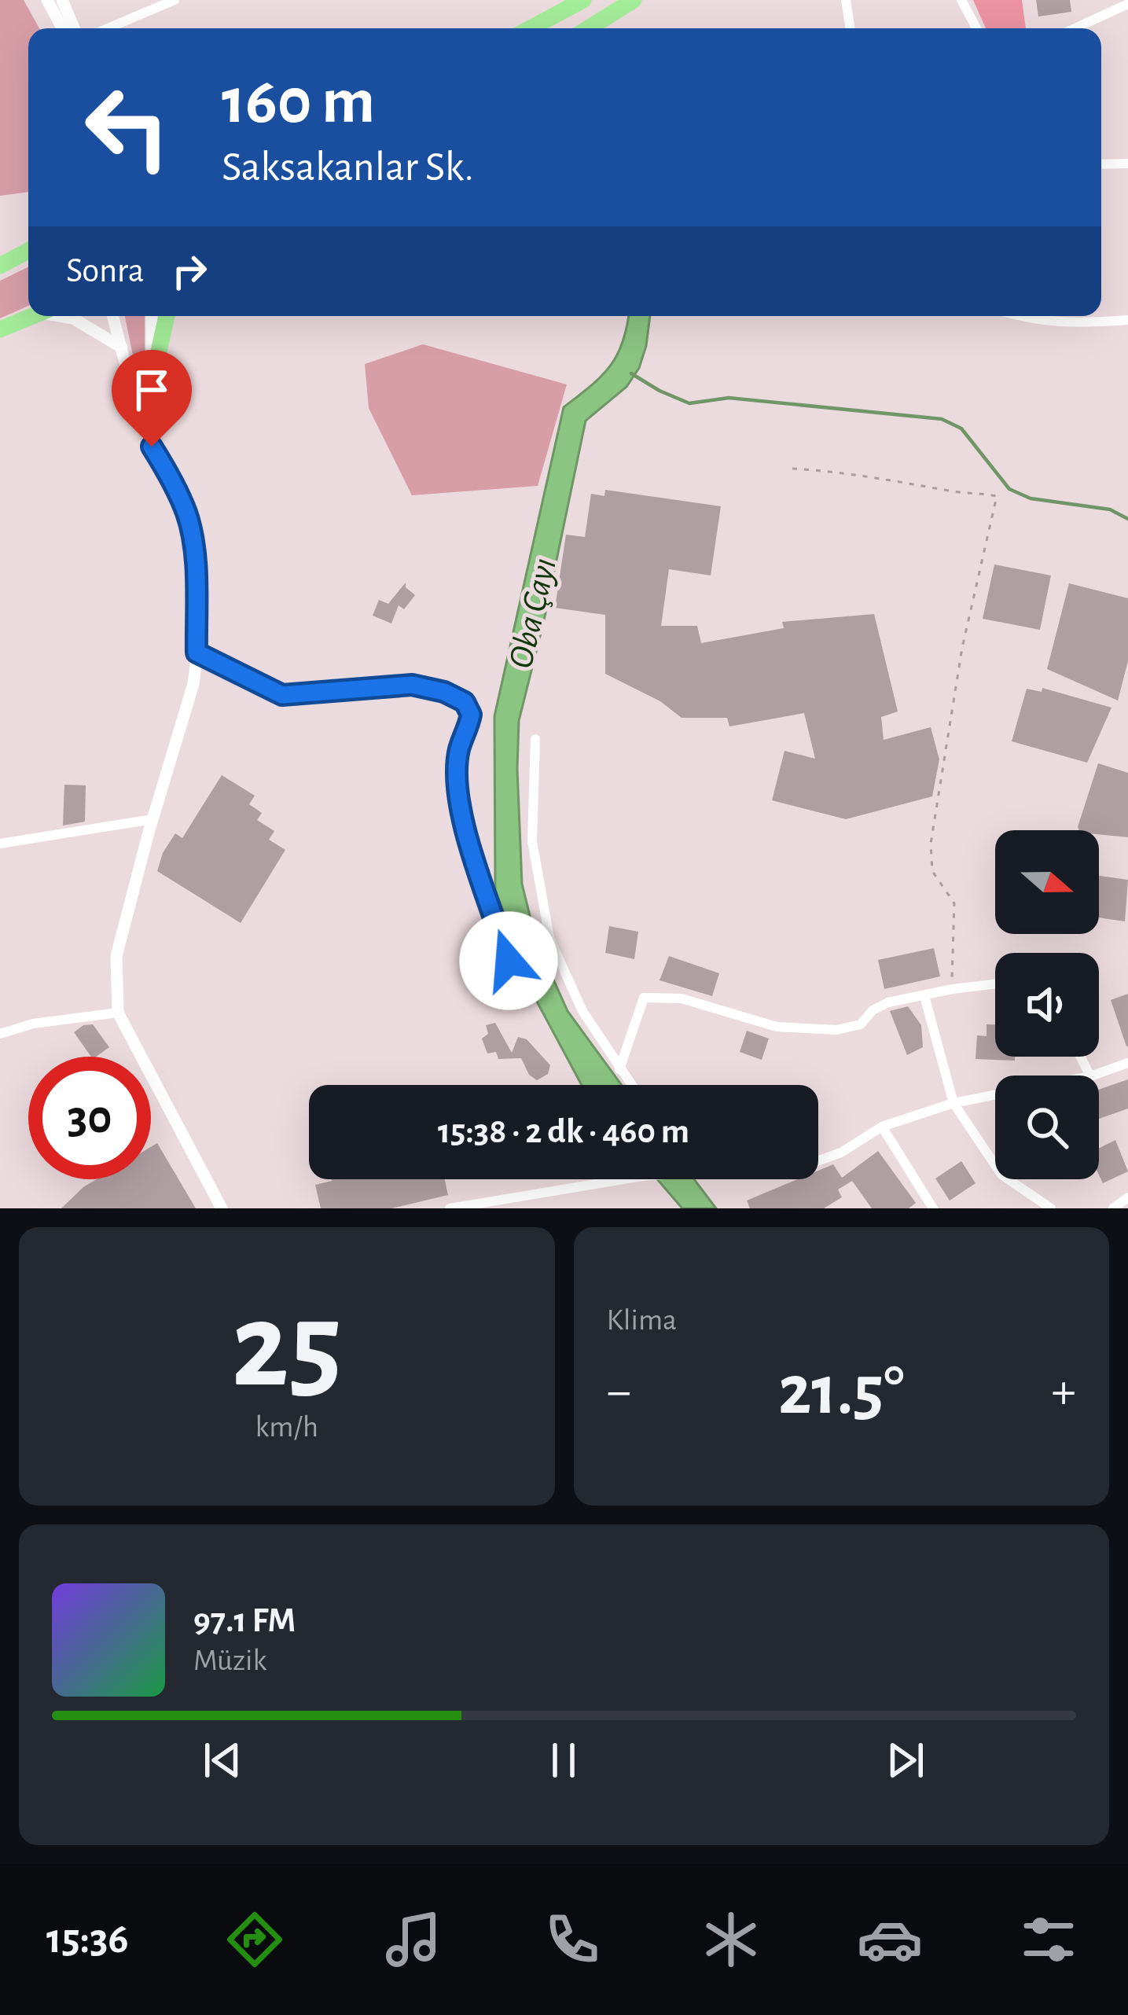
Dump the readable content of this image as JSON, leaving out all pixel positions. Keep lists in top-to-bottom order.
{
  "water": ["Oba Çayı"],
  "north": "right",
  "page": {
    "turn": ["160 m", "Saksakanlar Sk."],
    "then": "Sonra",
    "limit": "30",
    "trip": "15:38 · 2 dk · 460 m",
    "tile": [
      ["25", "km/h"],
      "Klima"
    ],
    "heat": ["−", "21.5°", "+"],
    "song": ["97.1 FM", "Müzik"],
    "tabs": "15:36"
  }
}
